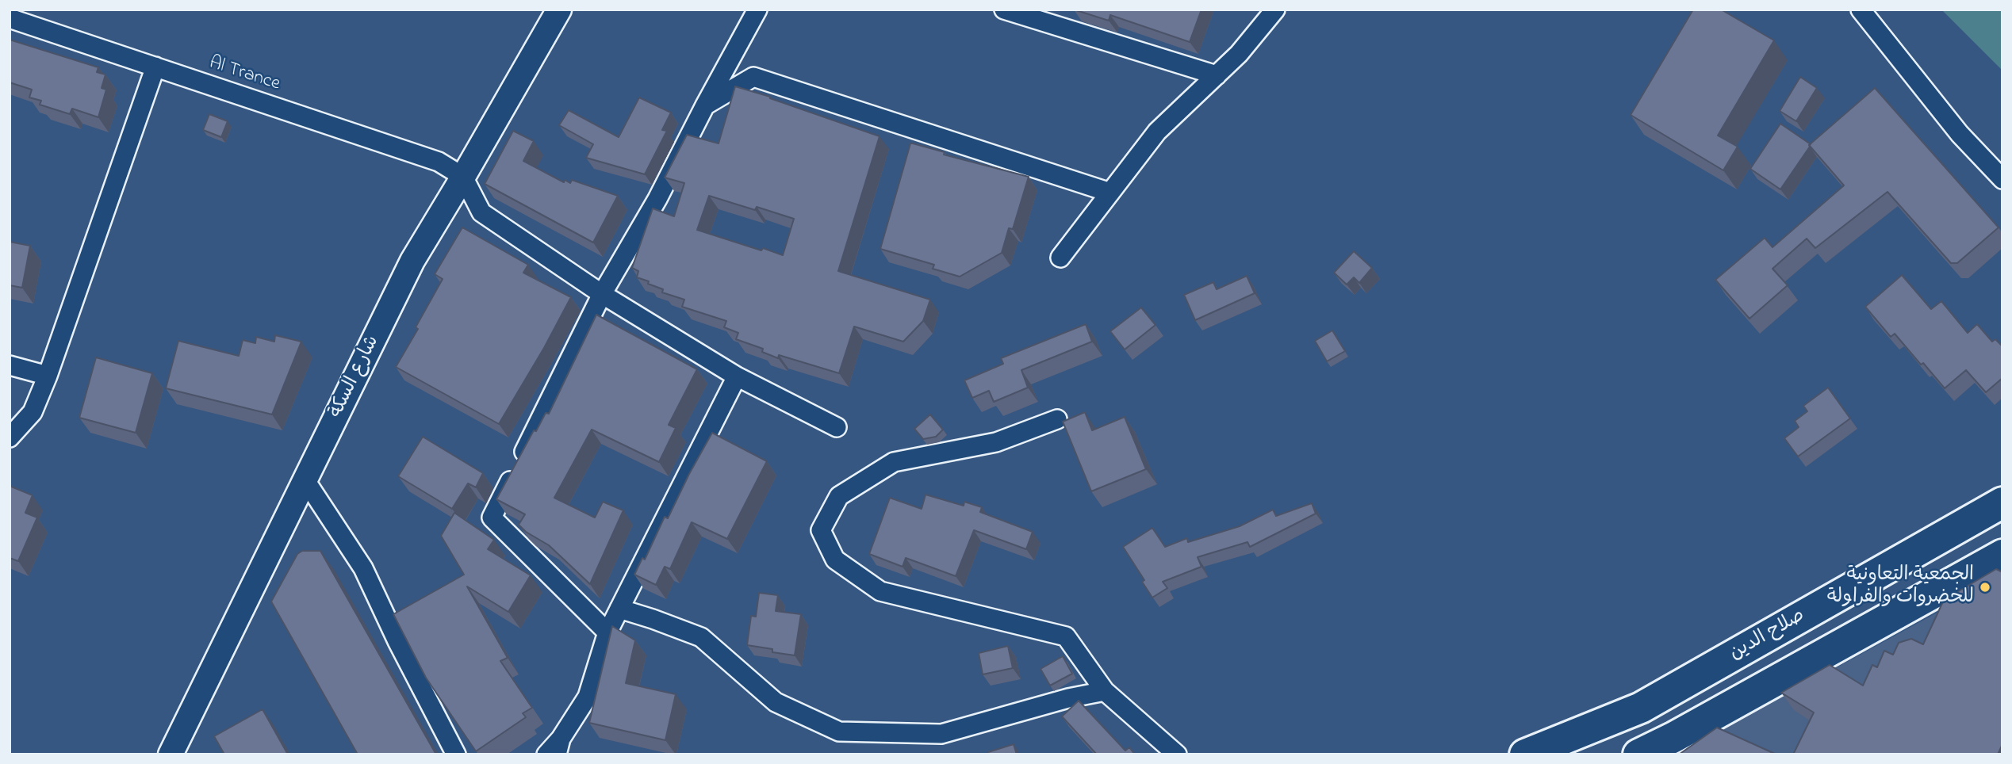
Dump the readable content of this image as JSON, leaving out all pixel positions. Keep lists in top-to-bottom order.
{
  "streets": {
    "highway": ["صلاح الدين"],
    "street": ["Al Trance", "شارع السكة"]
  },
  "crossings": [
    ["Al Trance", "شارع السكة"]
  ],
  "places": ["الجمعية التعاونية للخضروات والفراولة"]
}
